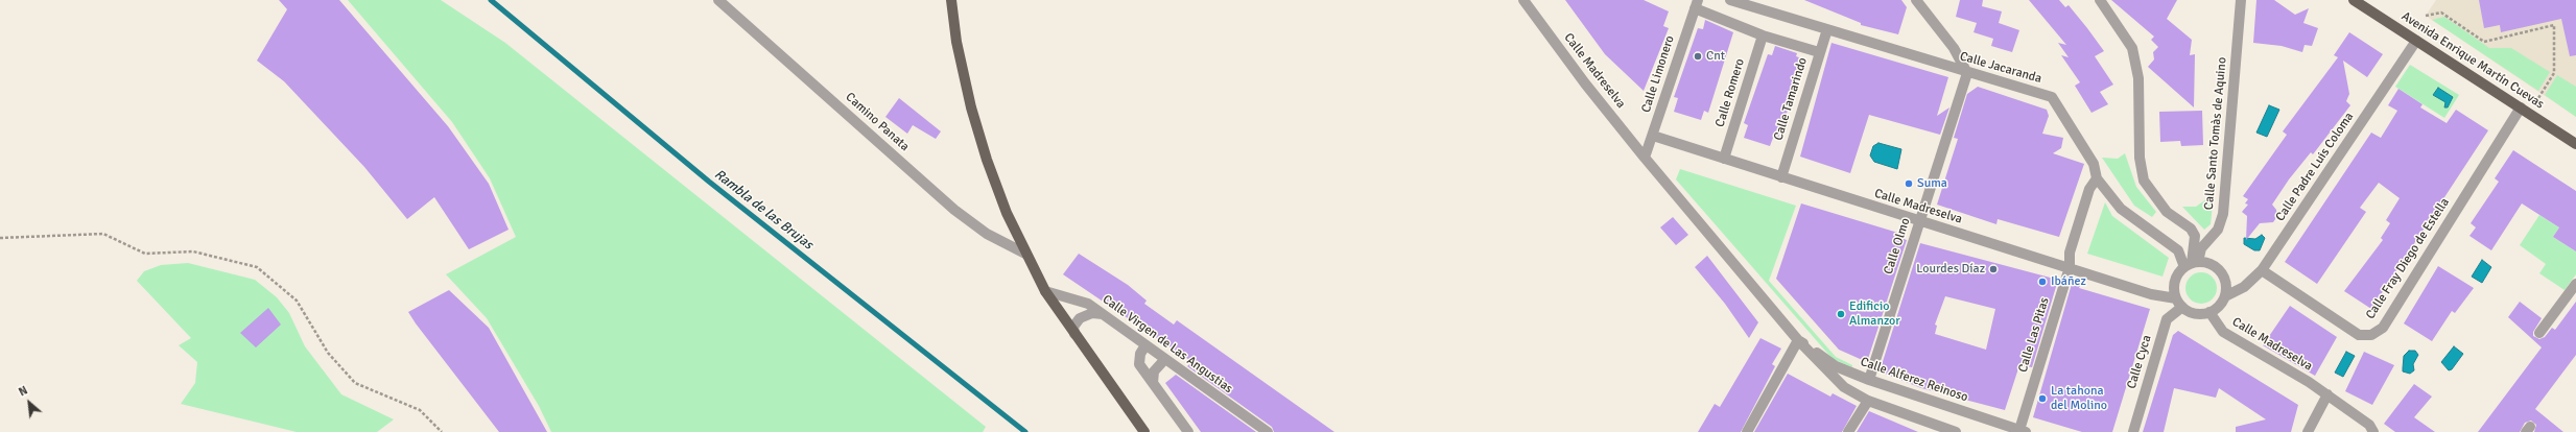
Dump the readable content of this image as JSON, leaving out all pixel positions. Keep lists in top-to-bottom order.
{
  "streets": {
    "main road": ["Avenida Enrique Martín Cuevas"],
    "street": [
      "Calle Jacaranda",
      "Calle Madreselva",
      "Calle Limonero",
      "Calle Romero",
      "Calle Tamarindo",
      "Camino Panata",
      "Calle Santo Tomàs de Aquino",
      "Calle Padre Luis Coloma",
      "Calle Olmo",
      "Calle Fray Diego de Estella",
      "Calle Las Pitas",
      "Calle Virgen de Las Angustias",
      "Calle Cyca",
      "Calle Alferez Reinoso"
    ]
  },
  "crossings": [
    ["Avenida Enrique Martín Cuevas", "Calle Padre Luis Coloma"],
    ["Avenida Enrique Martín Cuevas", "Calle Fray Diego de Estella"],
    ["Calle Jacaranda", "Calle Madreselva"],
    ["Calle Jacaranda", "Calle Tamarindo"],
    ["Calle Jacaranda", "Calle Santo Tomàs de Aquino"],
    ["Calle Jacaranda", "Calle Padre Luis Coloma"],
    ["Calle Jacaranda", "Calle Olmo"],
    ["Calle Jacaranda", "Calle Las Pitas"],
    ["Calle Jacaranda", "Calle Cyca"],
    ["Calle Madreselva", "Calle Limonero"],
    ["Calle Madreselva", "Calle Romero"],
    ["Calle Madreselva", "Calle Tamarindo"],
    ["Calle Madreselva", "Calle Santo Tomàs de Aquino"],
    ["Calle Madreselva", "Calle Padre Luis Coloma"],
    ["Calle Madreselva", "Calle Olmo"],
    ["Calle Madreselva", "Calle Las Pitas"],
    ["Calle Madreselva", "Calle Cyca"],
    ["Calle Madreselva", "Calle Alferez Reinoso"],
    ["Calle Limonero", "Calle Alferez Reinoso"],
    ["Calle Santo Tomàs de Aquino", "Calle Padre Luis Coloma"],
    ["Calle Santo Tomàs de Aquino", "Calle Cyca"],
    ["Calle Padre Luis Coloma", "Calle Fray Diego de Estella"],
    ["Calle Padre Luis Coloma", "Calle Cyca"],
    ["Calle Olmo", "Calle Alferez Reinoso"],
    ["Calle Las Pitas", "Calle Alferez Reinoso"]
  ],
  "water": ["Rambla de las Brujas"],
  "places": [
    "Cnt",
    "Suma",
    "Lourdes Díaz",
    "Ibáñez",
    "Edificio Almanzor",
    "La tahona del Molino"
  ],
  "north": "top left"
}
